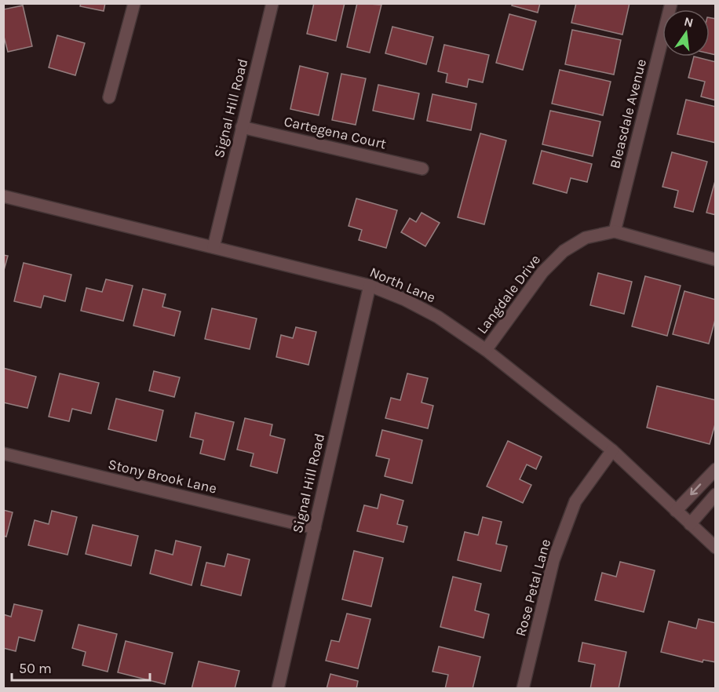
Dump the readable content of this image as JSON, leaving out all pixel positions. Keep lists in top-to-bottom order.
{
  "streets": {
    "street": [
      "Signal Hill Road",
      "Bleasdale Avenue",
      "Cartegena Court",
      "North Lane",
      "Langdale Drive",
      "Stony Brook Lane",
      "Rose Petal Lane"
    ]
  },
  "crossings": [
    ["Signal Hill Road", "Cartegena Court"],
    ["Signal Hill Road", "North Lane"],
    ["Signal Hill Road", "Stony Brook Lane"],
    ["Bleasdale Avenue", "Langdale Drive"],
    ["North Lane", "Langdale Drive"],
    ["North Lane", "Rose Petal Lane"]
  ],
  "scale_bar": "50 m",
  "north": "top"
}
